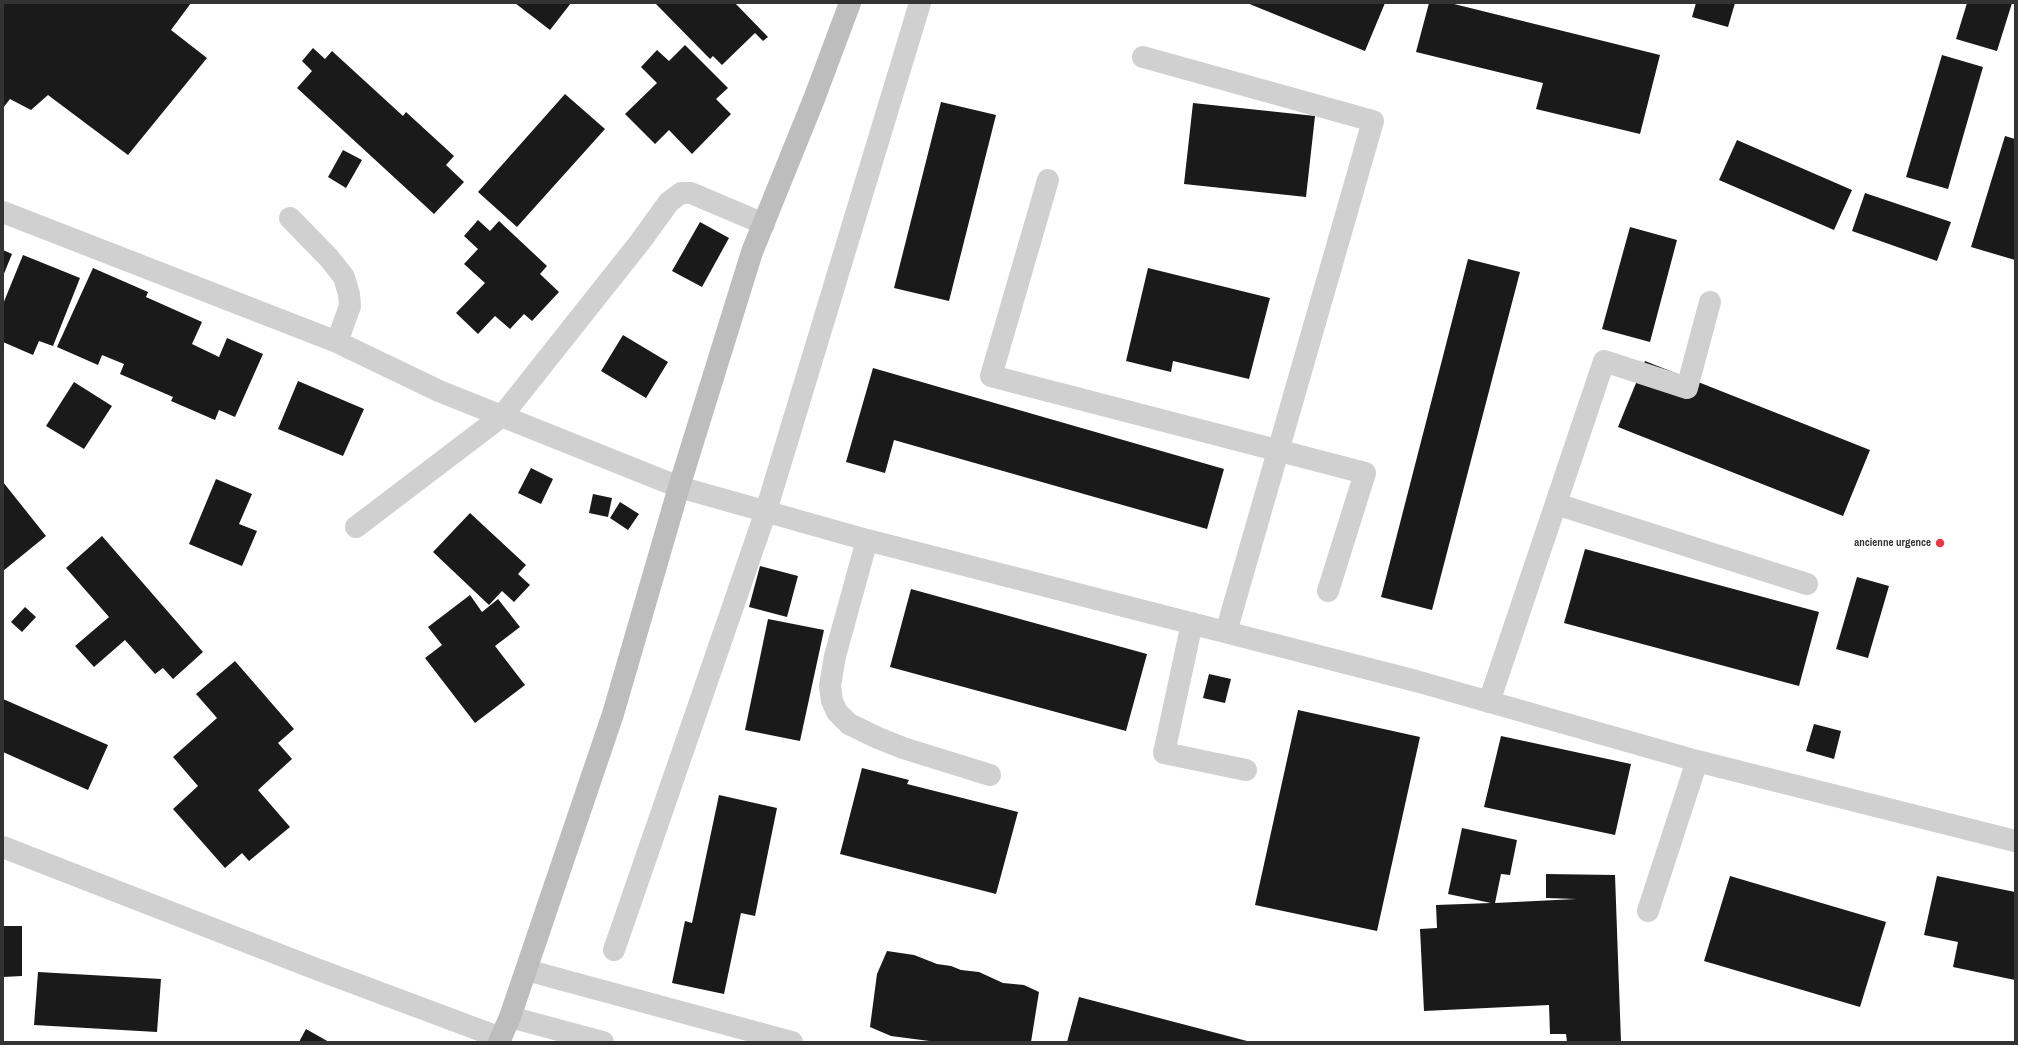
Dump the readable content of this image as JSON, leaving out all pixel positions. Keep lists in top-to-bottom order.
{
  "places": ["ancienne urgence"]
}
